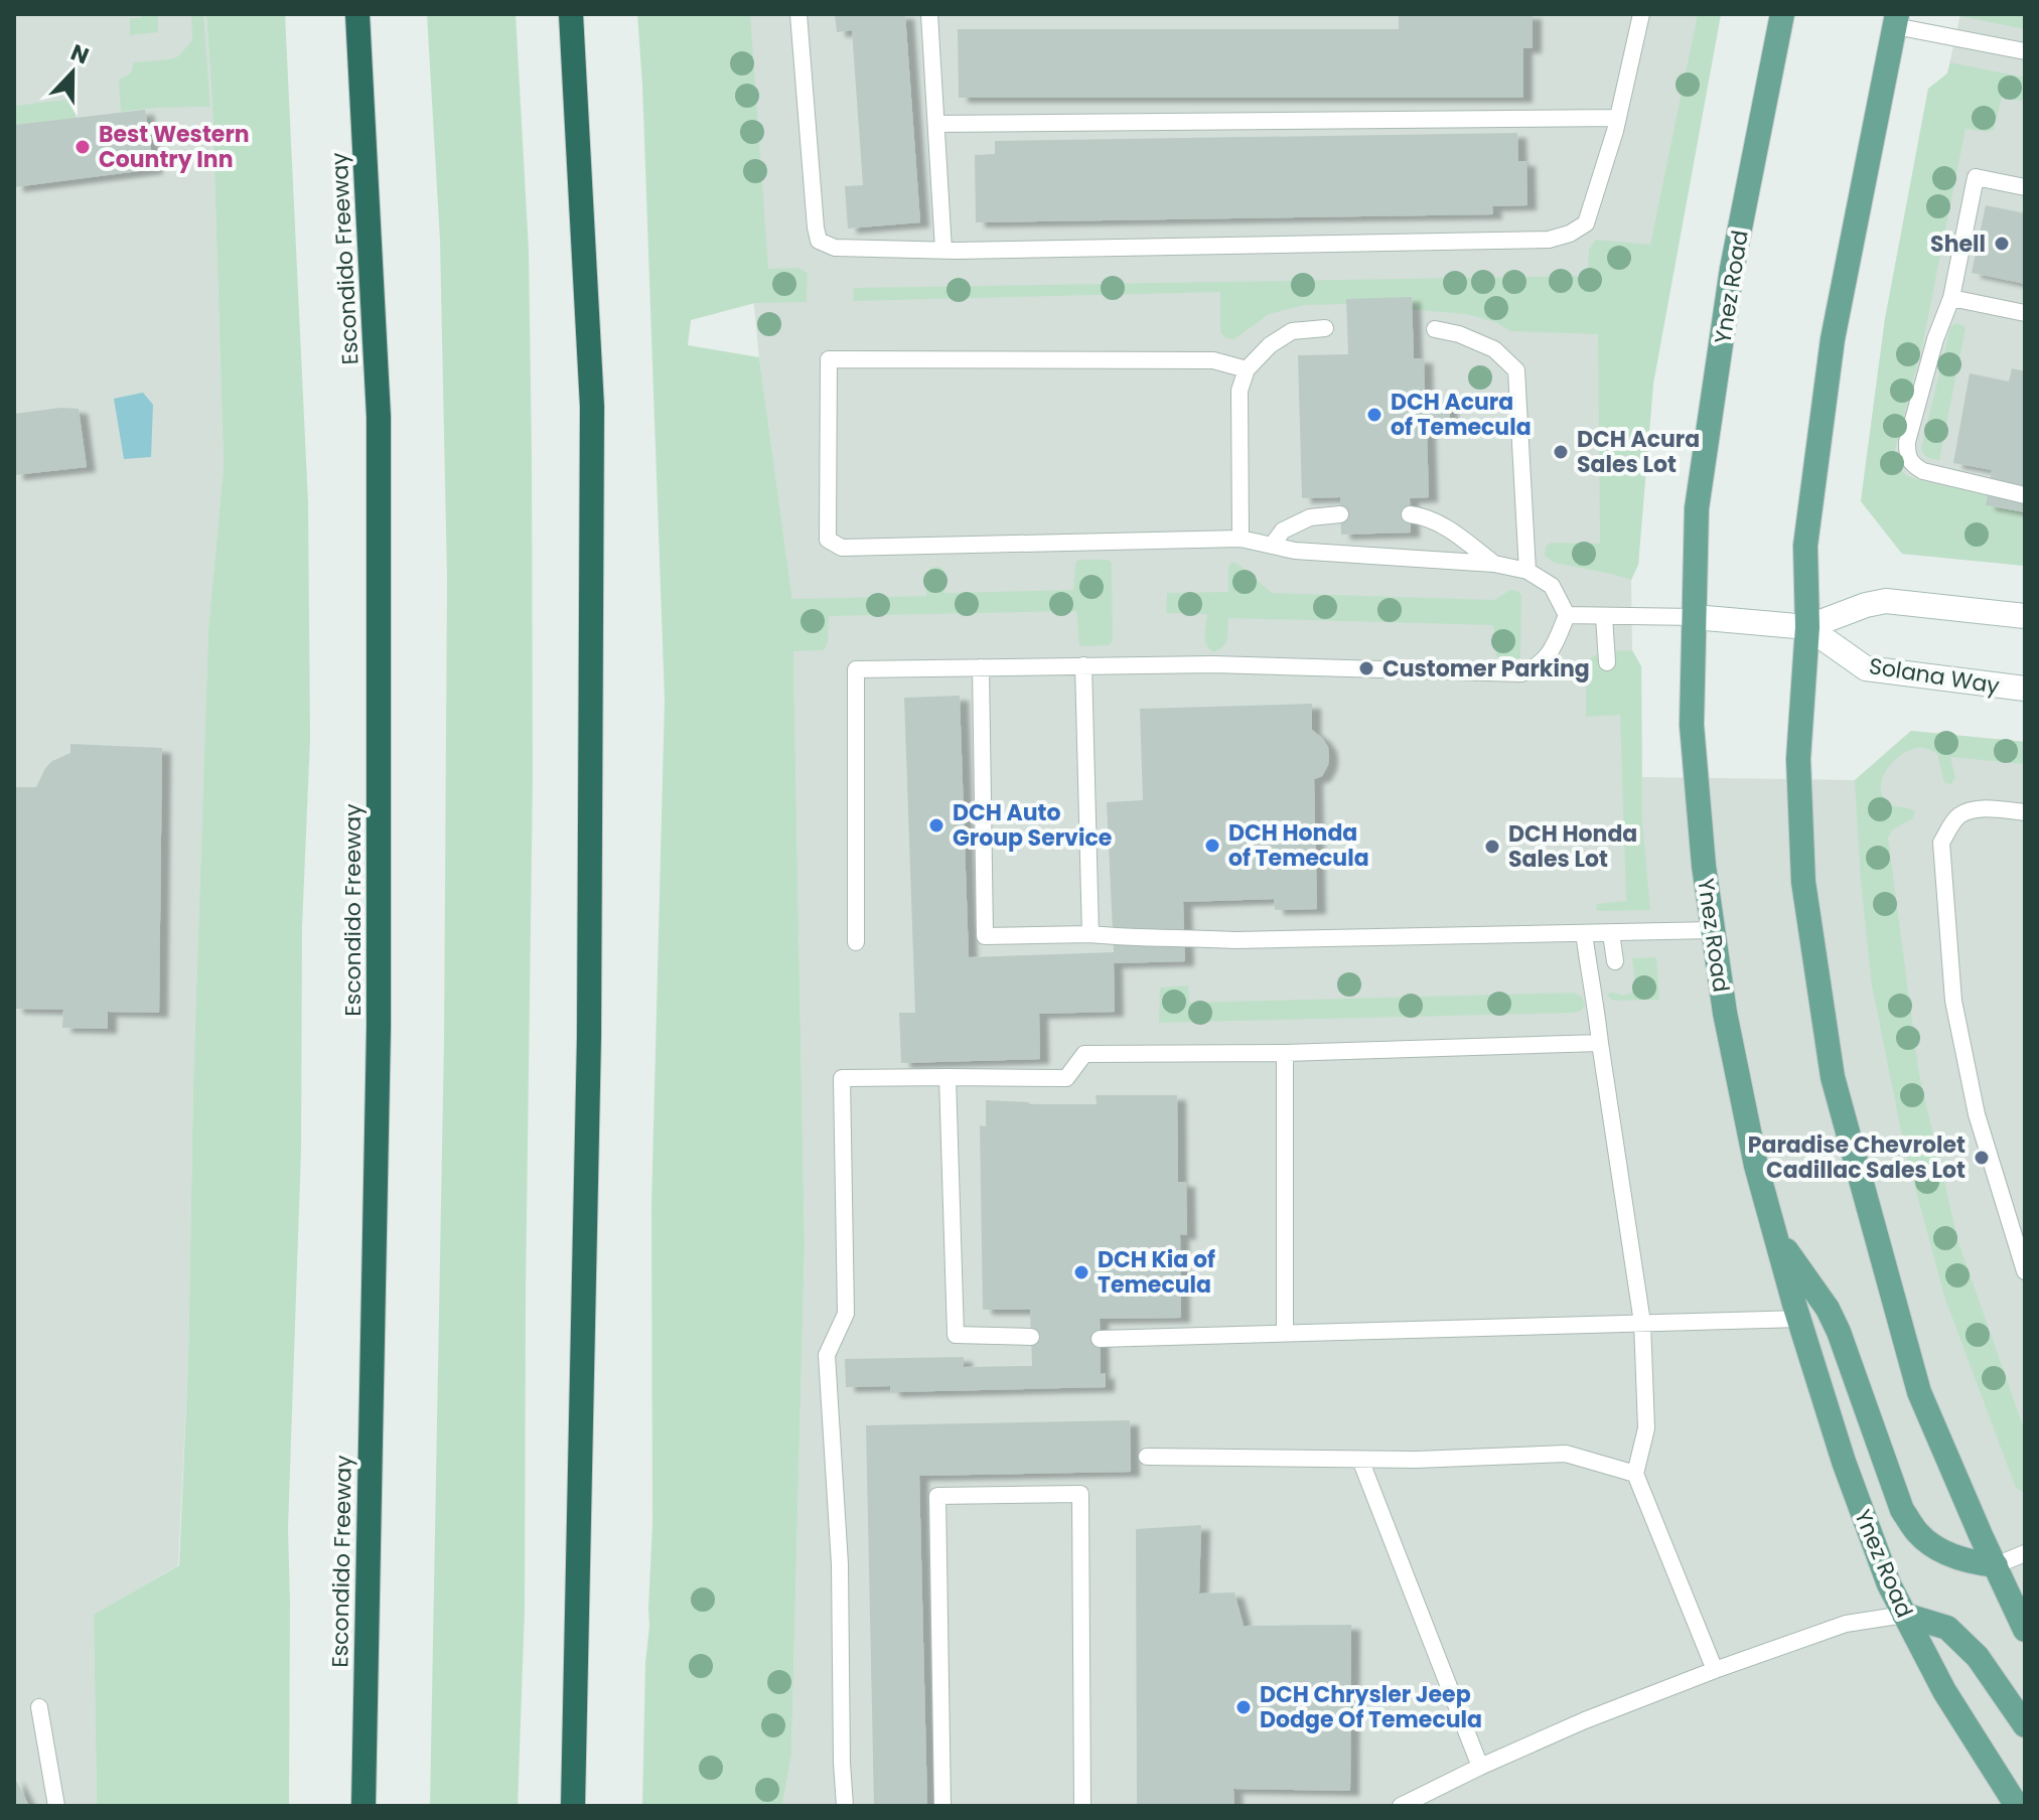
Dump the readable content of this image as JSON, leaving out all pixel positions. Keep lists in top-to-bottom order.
{
  "streets": {
    "highway": ["Escondido Freeway"],
    "main road": ["Ynez Road", "Solana Way"]
  },
  "places": [
    "Best Western Country Inn",
    "Shell",
    "DCH Acura of Temecula",
    "DCH Acura Sales Lot",
    "Customer Parking",
    "DCH Auto Group Service",
    "DCH Honda of Temecula",
    "DCH Honda Sales Lot",
    "Paradise Chevrolet Cadillac Sales Lot",
    "DCH Kia of Temecula",
    "DCH Chrysler Jeep Dodge Of Temecula"
  ],
  "north": "top"
}
